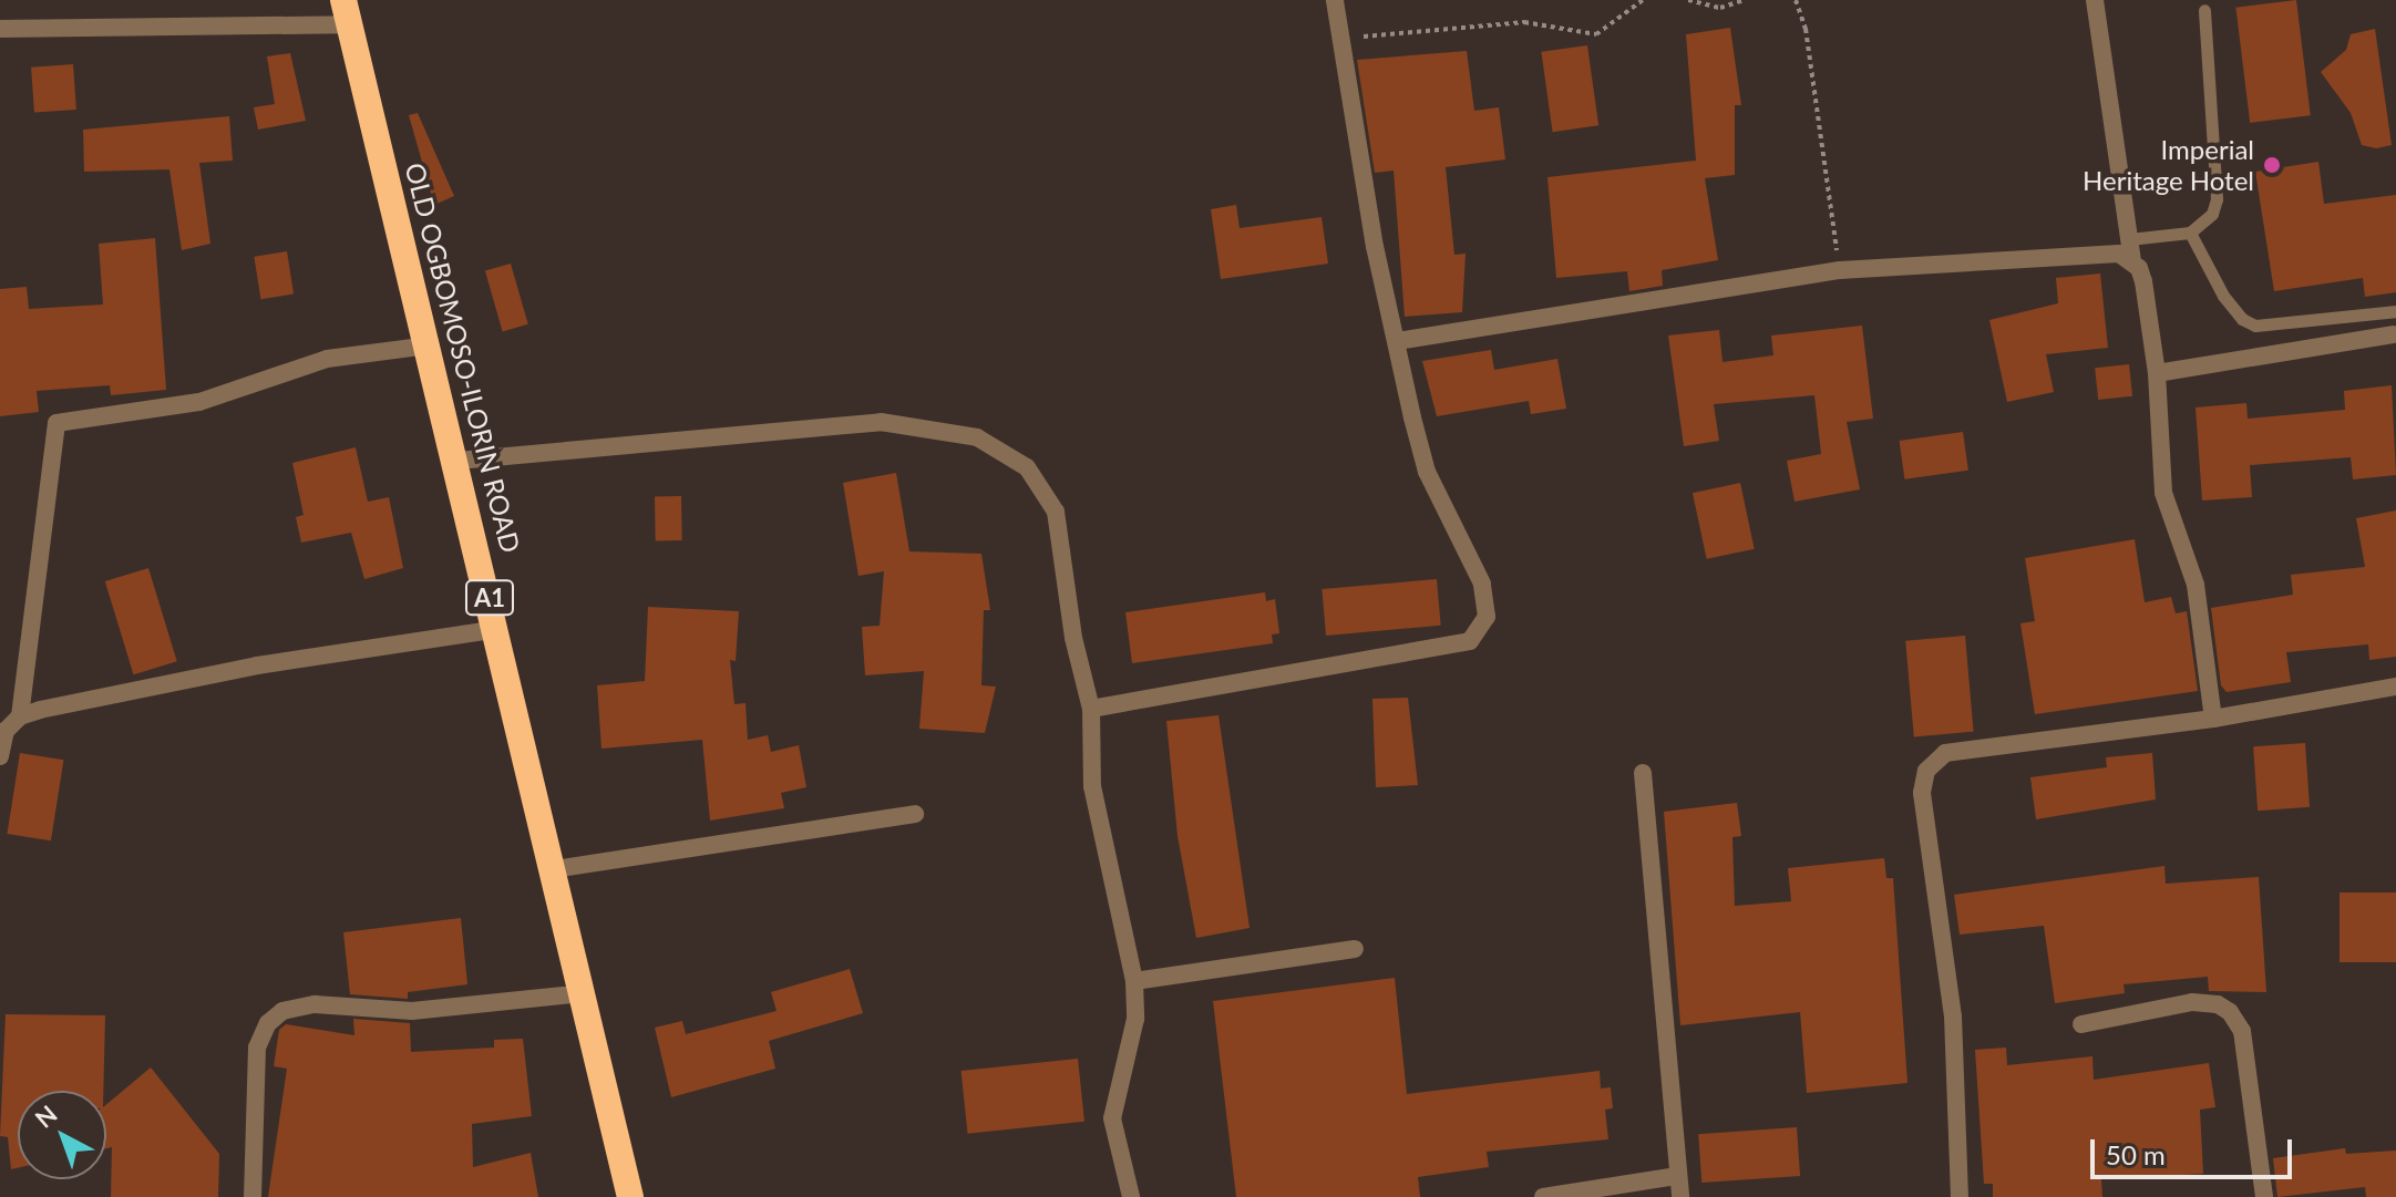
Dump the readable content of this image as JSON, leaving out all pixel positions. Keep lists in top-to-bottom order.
{
  "streets": {
    "highway": ["OLD OGBOMOSO-ILORIN ROAD", "A1"]
  },
  "places": ["Imperial Heritage Hotel"],
  "scale_bar": "50 m",
  "north": "top left"
}
